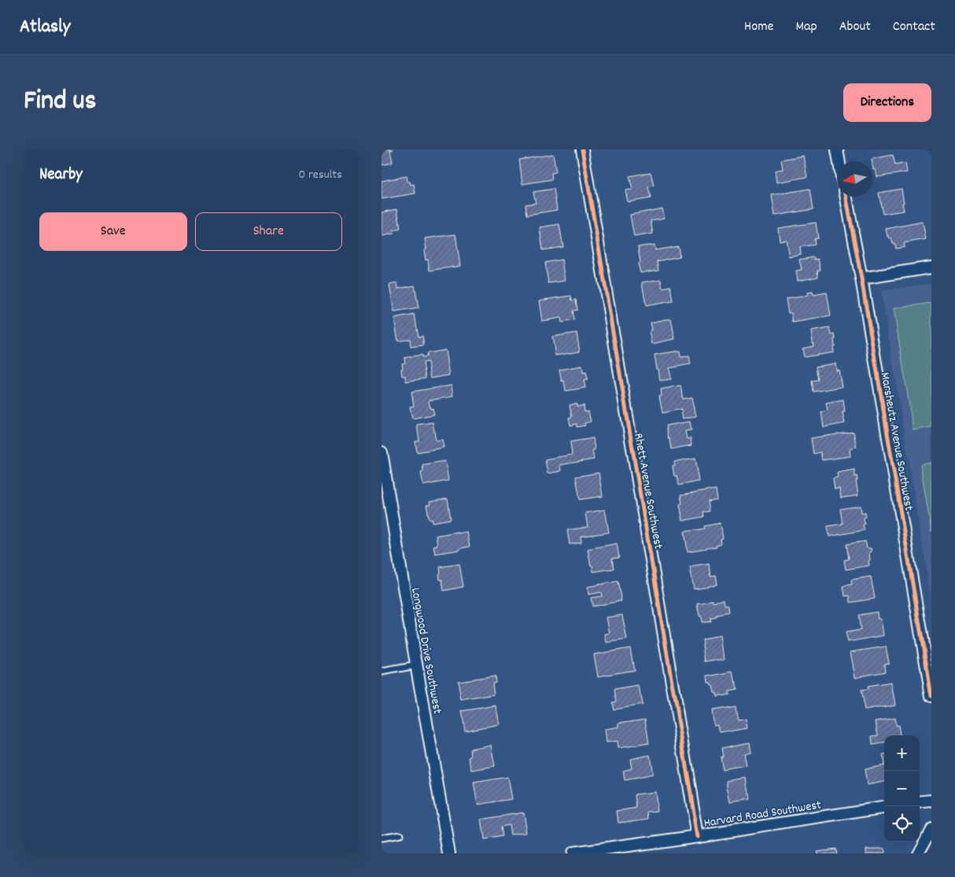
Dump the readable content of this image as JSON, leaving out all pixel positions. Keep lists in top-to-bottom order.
{
  "streets": {
    "street": [
      "Marsheutz Avenue Southwest",
      "Rhett Avenue Southwest",
      "Longwood Drive Southwest",
      "Harvard Road Southwest"
    ]
  },
  "crossings": [
    ["Rhett Avenue Southwest", "Harvard Road Southwest"]
  ],
  "north": "left",
  "page": {
    "header": "Atlasly",
    "nav": [
      "Home",
      "Map",
      "About",
      "Contact"
    ],
    "title": "Find us",
    "buttons": [
      "Directions",
      ["Save", "Share"]
    ],
    "heading": ["Nearby", "0 results"],
    "map_buttons": ["+", "−"]
  }
}
